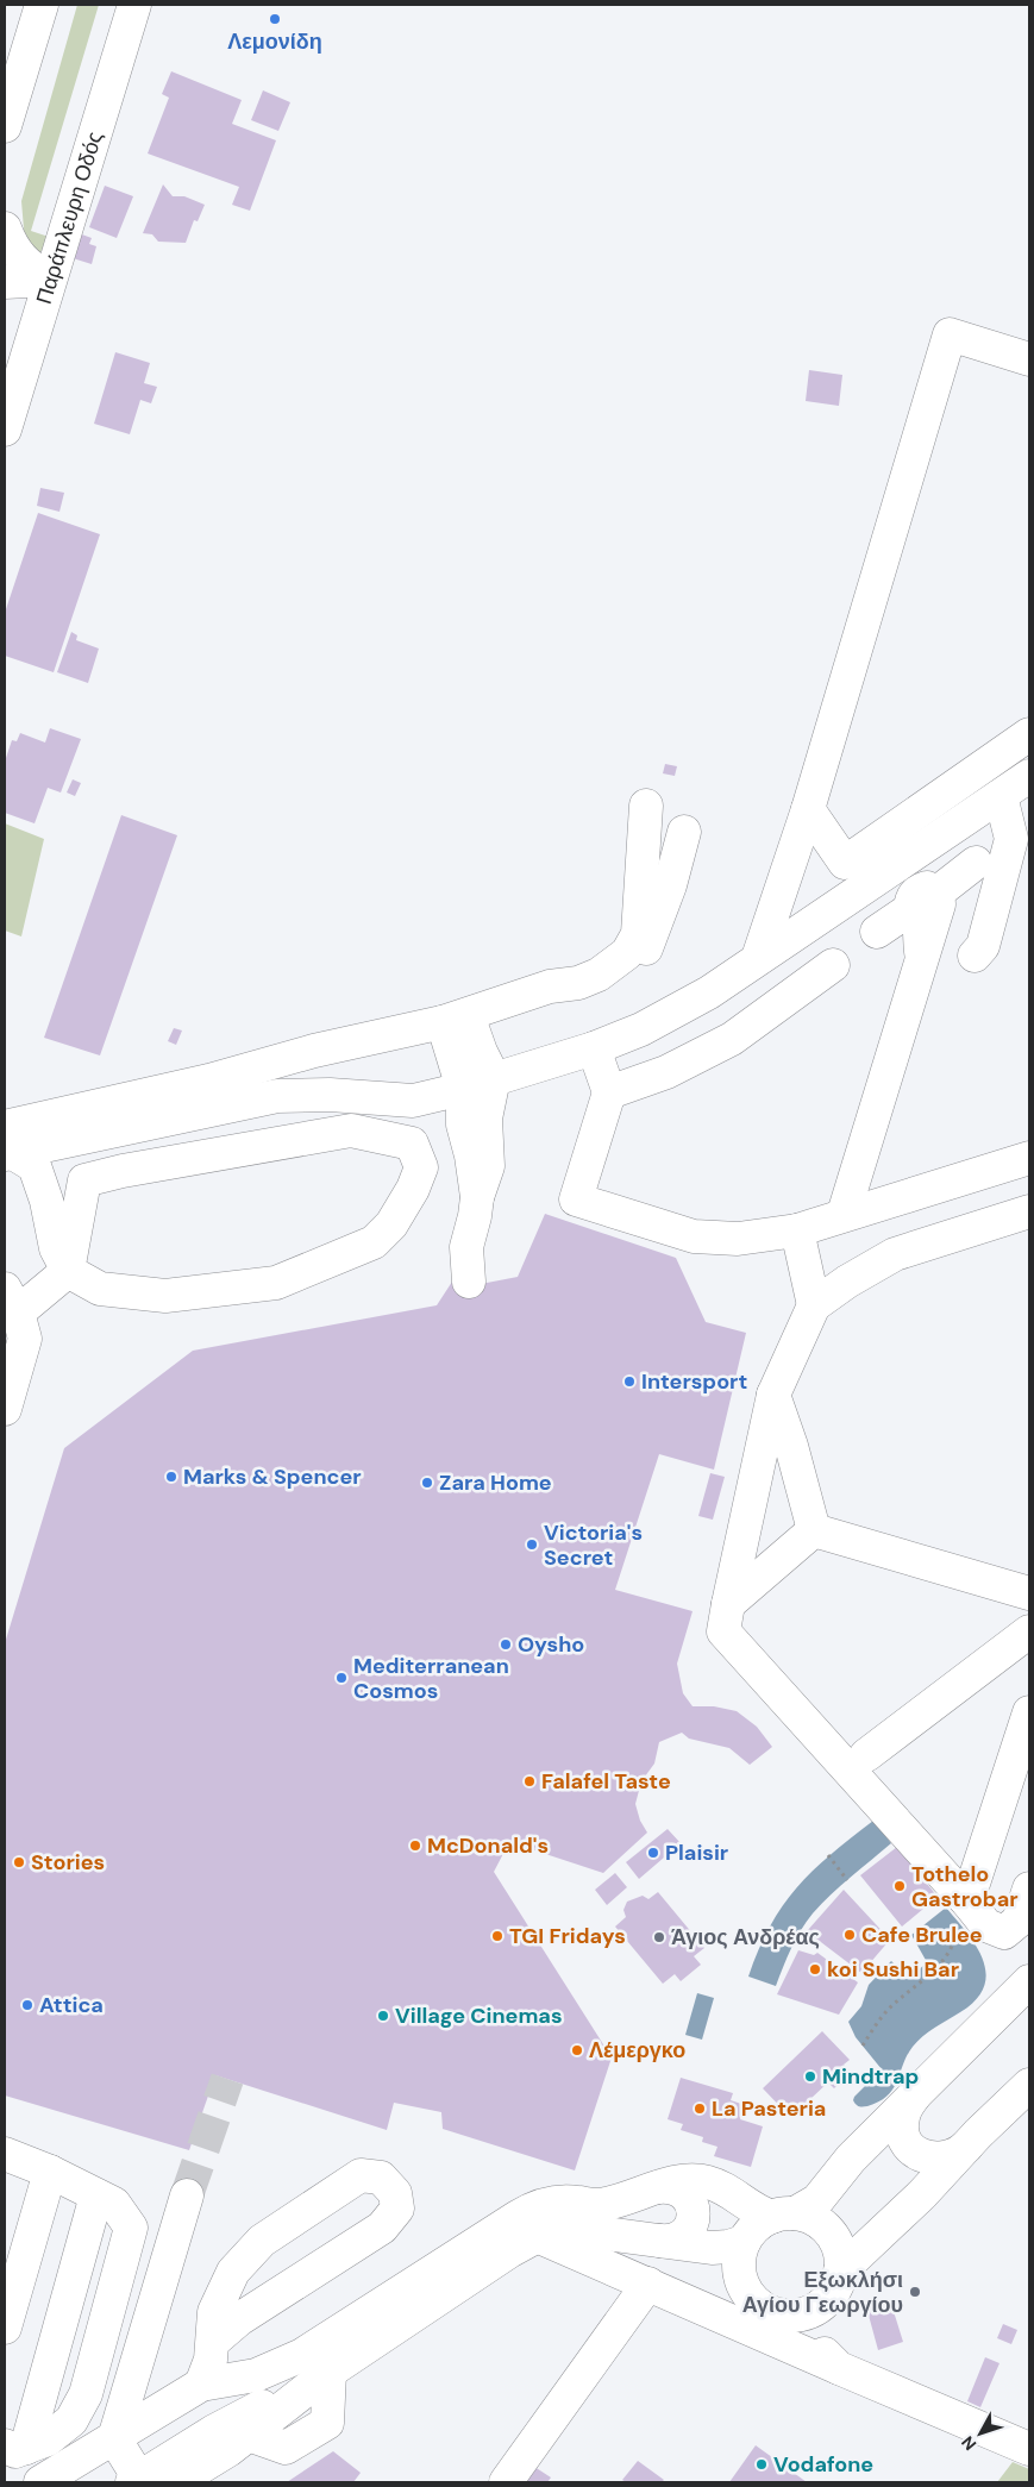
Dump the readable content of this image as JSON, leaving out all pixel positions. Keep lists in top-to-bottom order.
{
  "streets": {
    "main road": ["Παράπλευρη Οδός"]
  },
  "places": [
    "Λεμονίδη",
    "Intersport",
    "Marks & Spencer",
    "Zara Home",
    "Victoria's Secret",
    "Oysho",
    "Mediterranean Cosmos",
    "Falafel Taste",
    "McDonald's",
    "Plaisir",
    "Stories",
    "Tothelo Gastrobar",
    "Cafe Brulee",
    "TGI Fridays",
    "Άγιος Ανδρέας",
    "koi Sushi Bar",
    "Attica",
    "Village Cinemas",
    "Λέμεργκο",
    "Mindtrap",
    "La Pasteria",
    "Εξωκλήσι Αγίου Γεωργίου",
    "Vodafone"
  ],
  "north": "bottom left"
}
